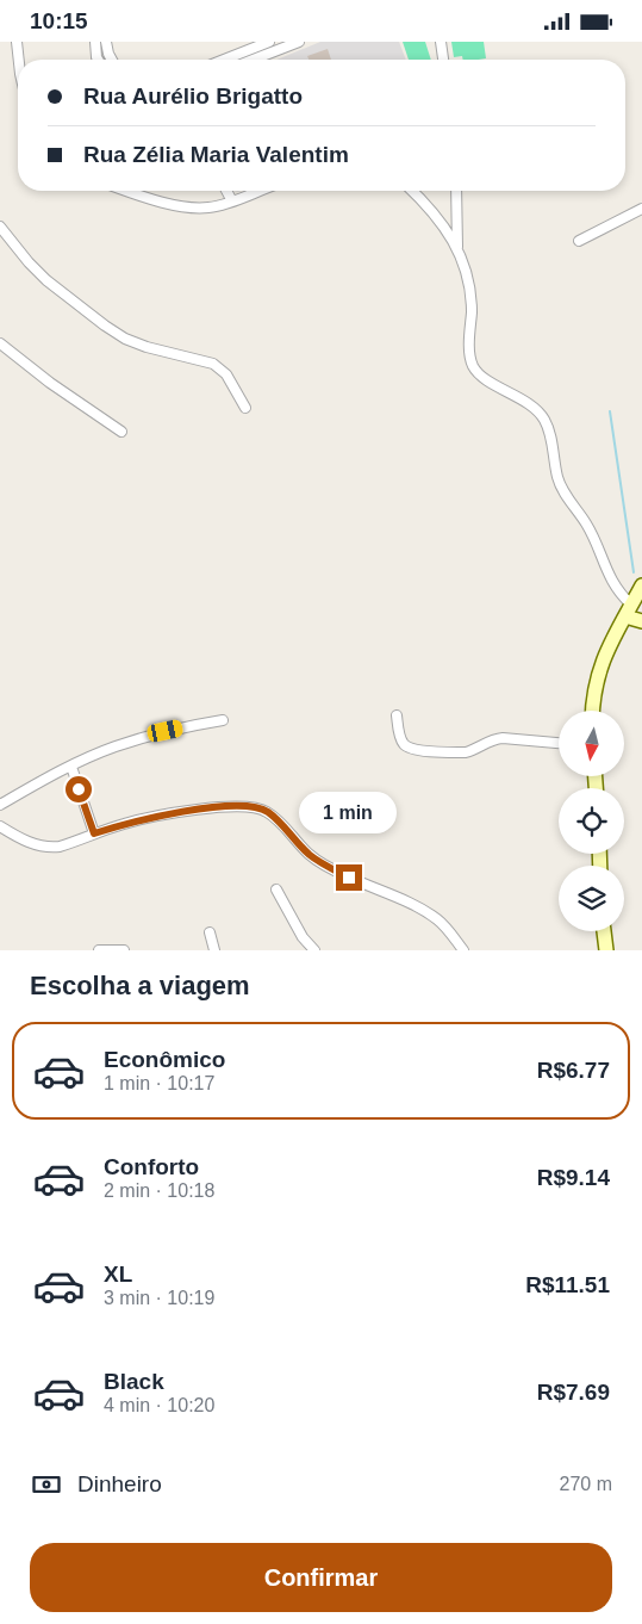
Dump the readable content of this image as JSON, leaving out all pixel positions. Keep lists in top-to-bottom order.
{
  "north": "bottom",
  "page": {
    "status": "10:15",
    "banner": ["Rua Aurélio Brigatto", "Rua Zélia Maria Valentim"],
    "bubble": "1 min",
    "heading": "Escolha a viagem",
    "list": [
      {
        "name": "Econômico",
        "note": "1 min · 10:17",
        "value": "R$6.77"
      },
      {
        "name": "Conforto",
        "note": "2 min · 10:18",
        "value": "R$9.14"
      },
      {
        "name": "XL",
        "note": "3 min · 10:19",
        "value": "R$11.51"
      },
      {
        "name": "Black",
        "note": "4 min · 10:20",
        "value": "R$7.69"
      }
    ],
    "pay": ["Dinheiro", "270 m"],
    "buttons": "Confirmar"
  }
}
